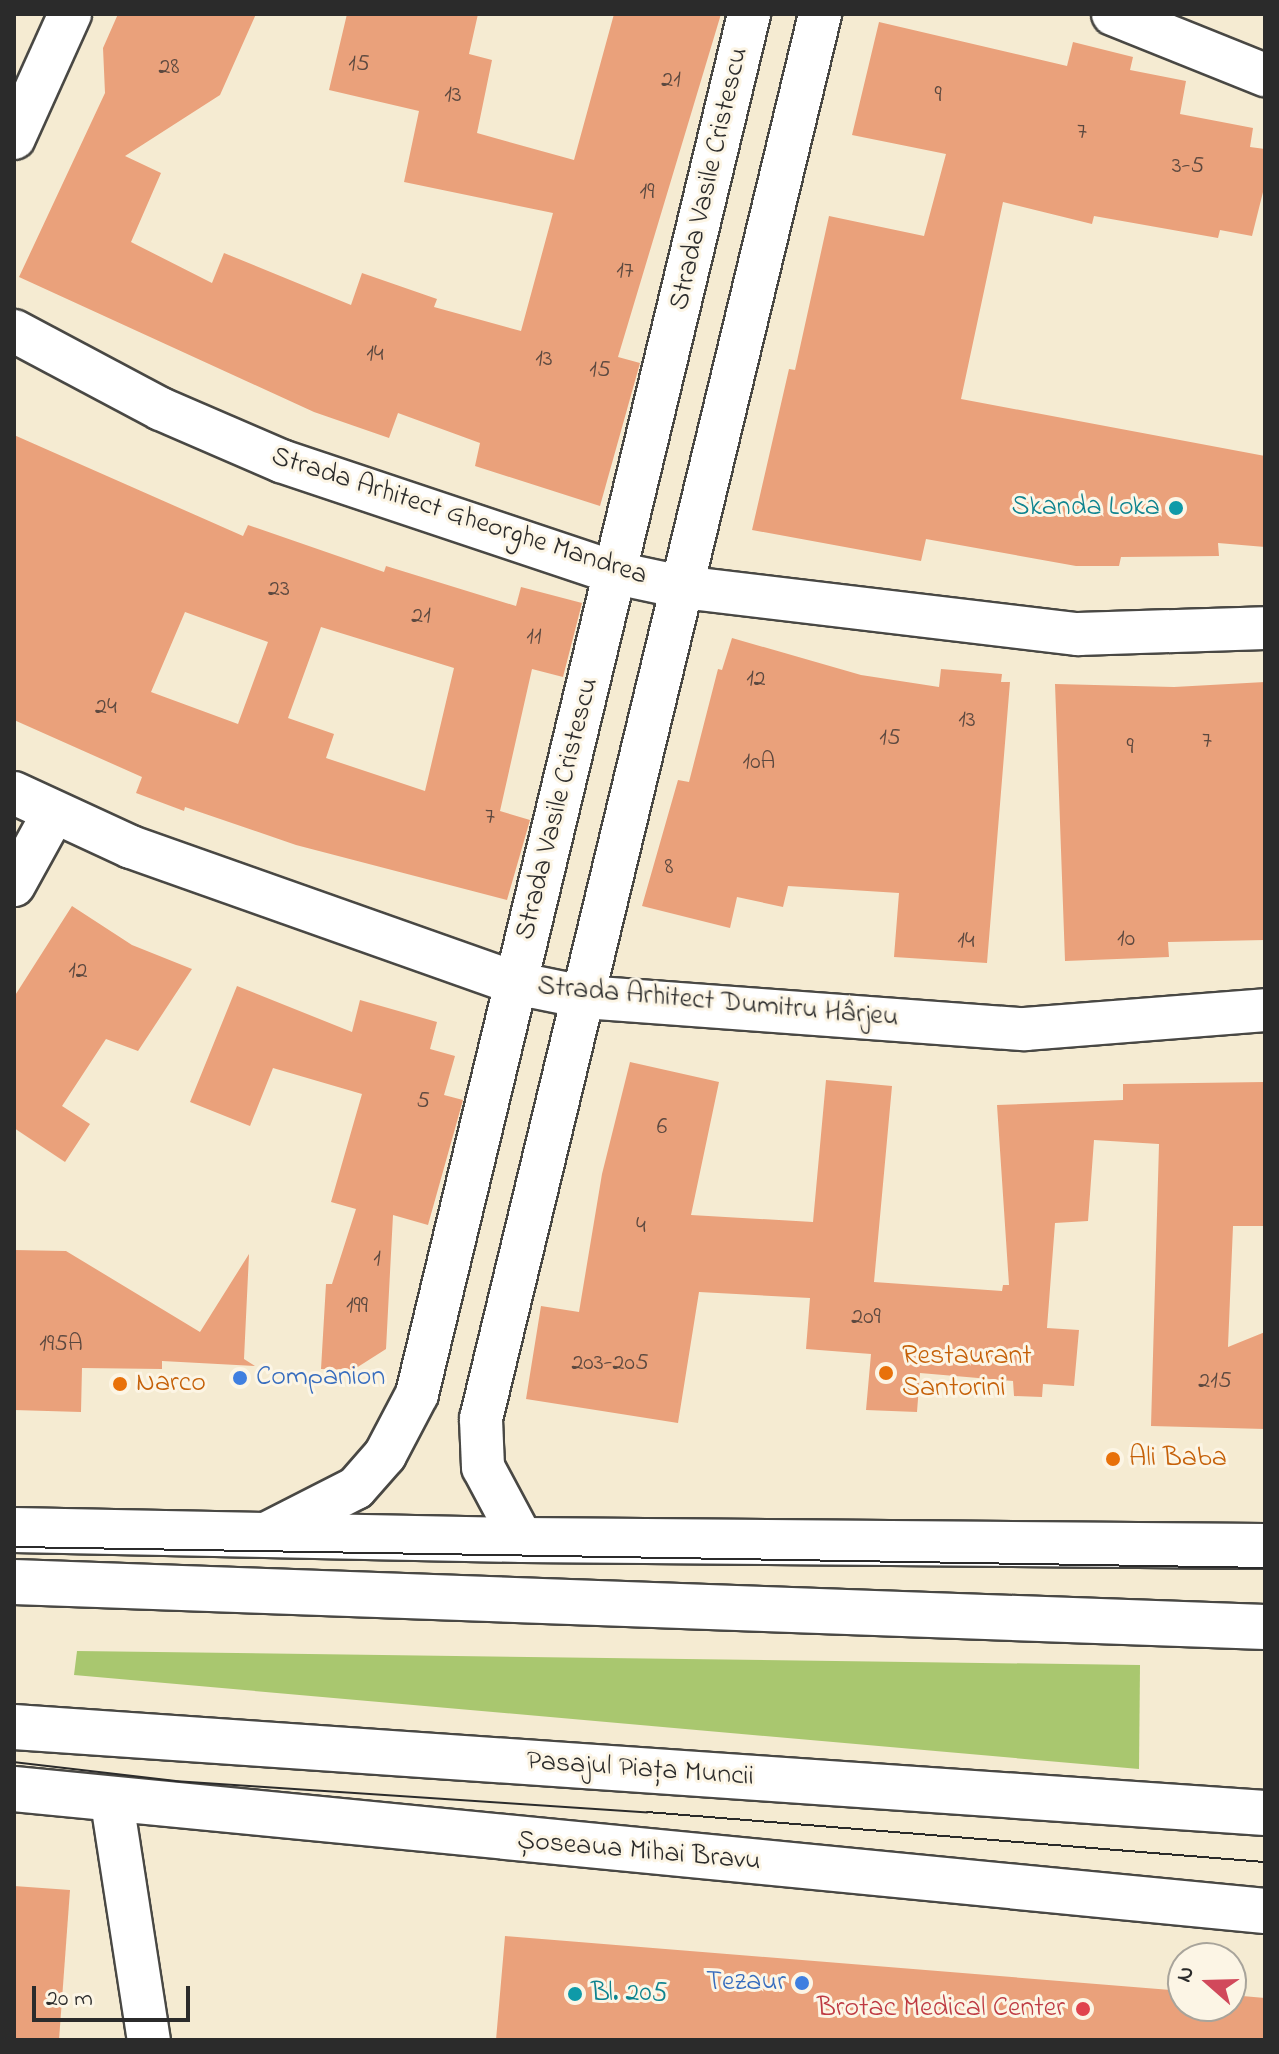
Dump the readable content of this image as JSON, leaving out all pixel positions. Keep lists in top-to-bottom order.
{
  "streets": {
    "main road": ["Pasajul Piața Muncii", "Șoseaua Mihai Bravu"],
    "street": ["Strada Vasile Cristescu", "Strada Arhitect Gheorghe Mandrea", "Strada Arhitect Dumitru Hârjeu"]
  },
  "crossings": [
    ["Strada Vasile Cristescu", "Strada Arhitect Gheorghe Mandrea"],
    ["Strada Vasile Cristescu", "Strada Arhitect Dumitru Hârjeu"]
  ],
  "places": [
    "Skanda Loka",
    "Restaurant Santorini",
    "Companion",
    "Narco",
    "Ali Baba",
    "Tezaur",
    "Bl. 205",
    "Brotac Medical Center"
  ],
  "house_numbers": [
    "15",
    "28",
    "21",
    "13",
    "9",
    "7",
    "3-5",
    "19",
    "17",
    "14",
    "13",
    "15",
    "23",
    "21",
    "11",
    "12",
    "24",
    "13",
    "15",
    "7",
    "9",
    "10A",
    "7",
    "8",
    "10",
    "14",
    "12",
    "5",
    "6",
    "4",
    "1",
    "199",
    "209",
    "195A",
    "203-205",
    "215"
  ],
  "scale_bar": "20 m",
  "north": "left"
}
